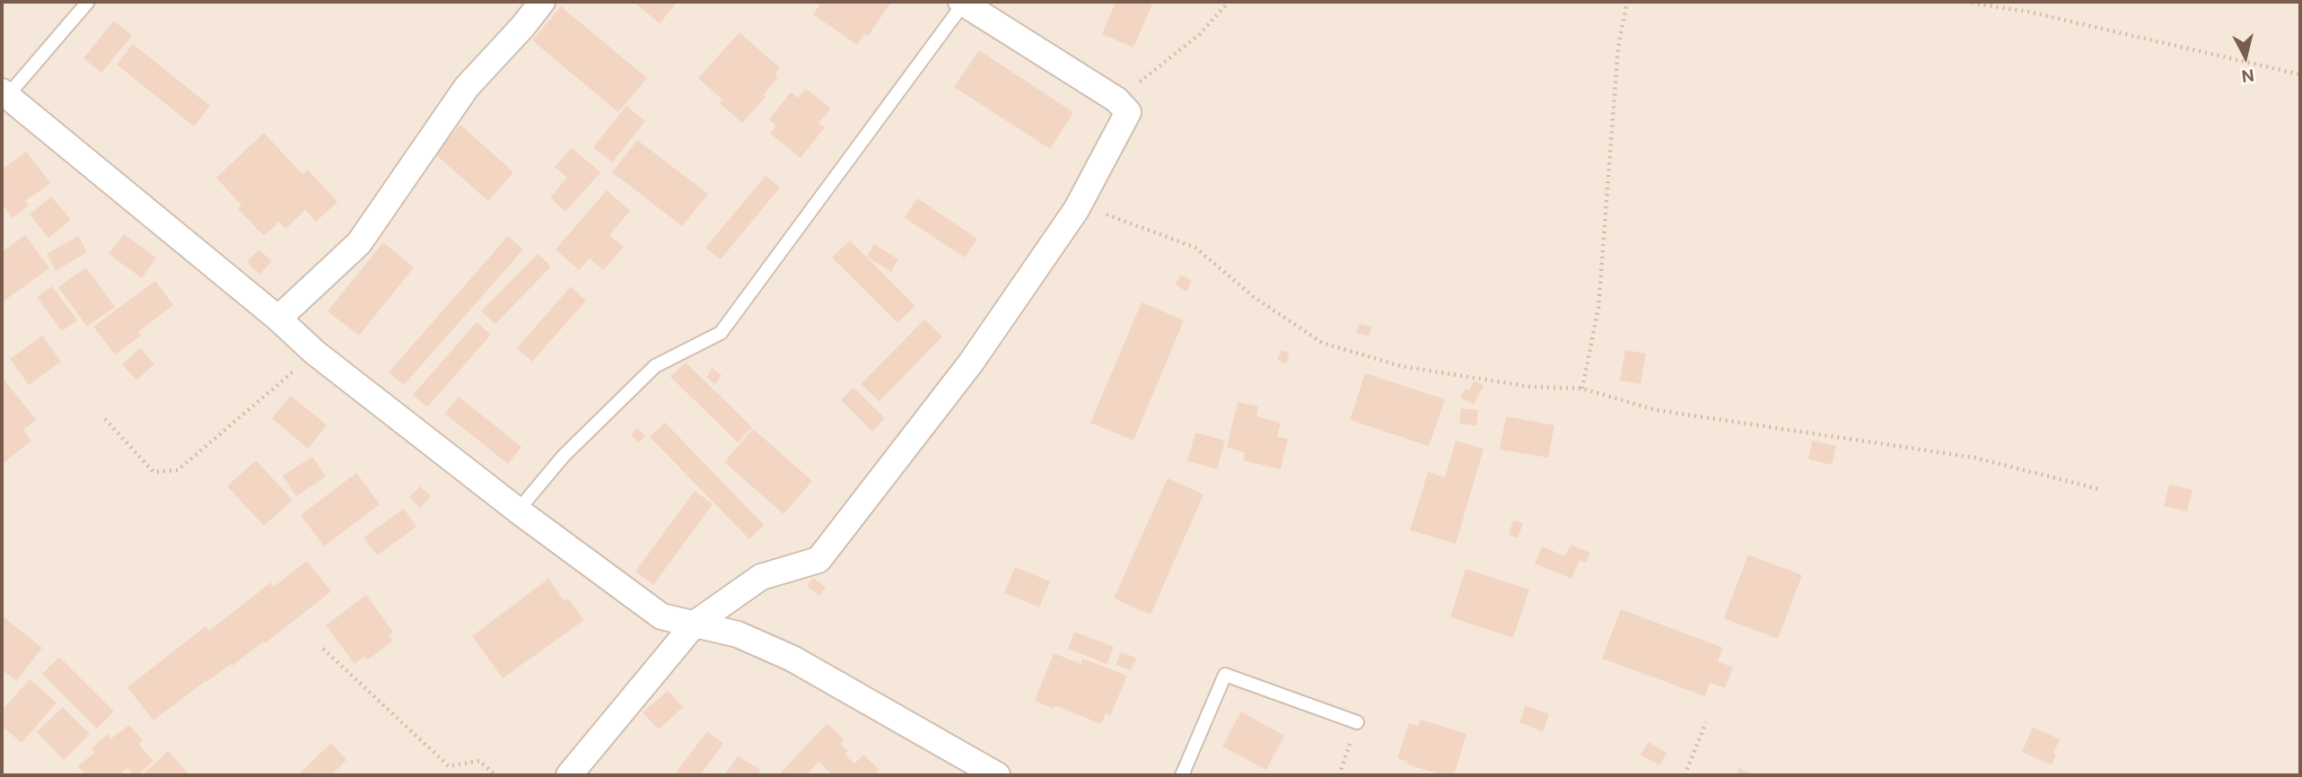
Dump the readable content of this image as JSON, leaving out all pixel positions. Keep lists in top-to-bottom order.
{
  "north": "bottom"
}
